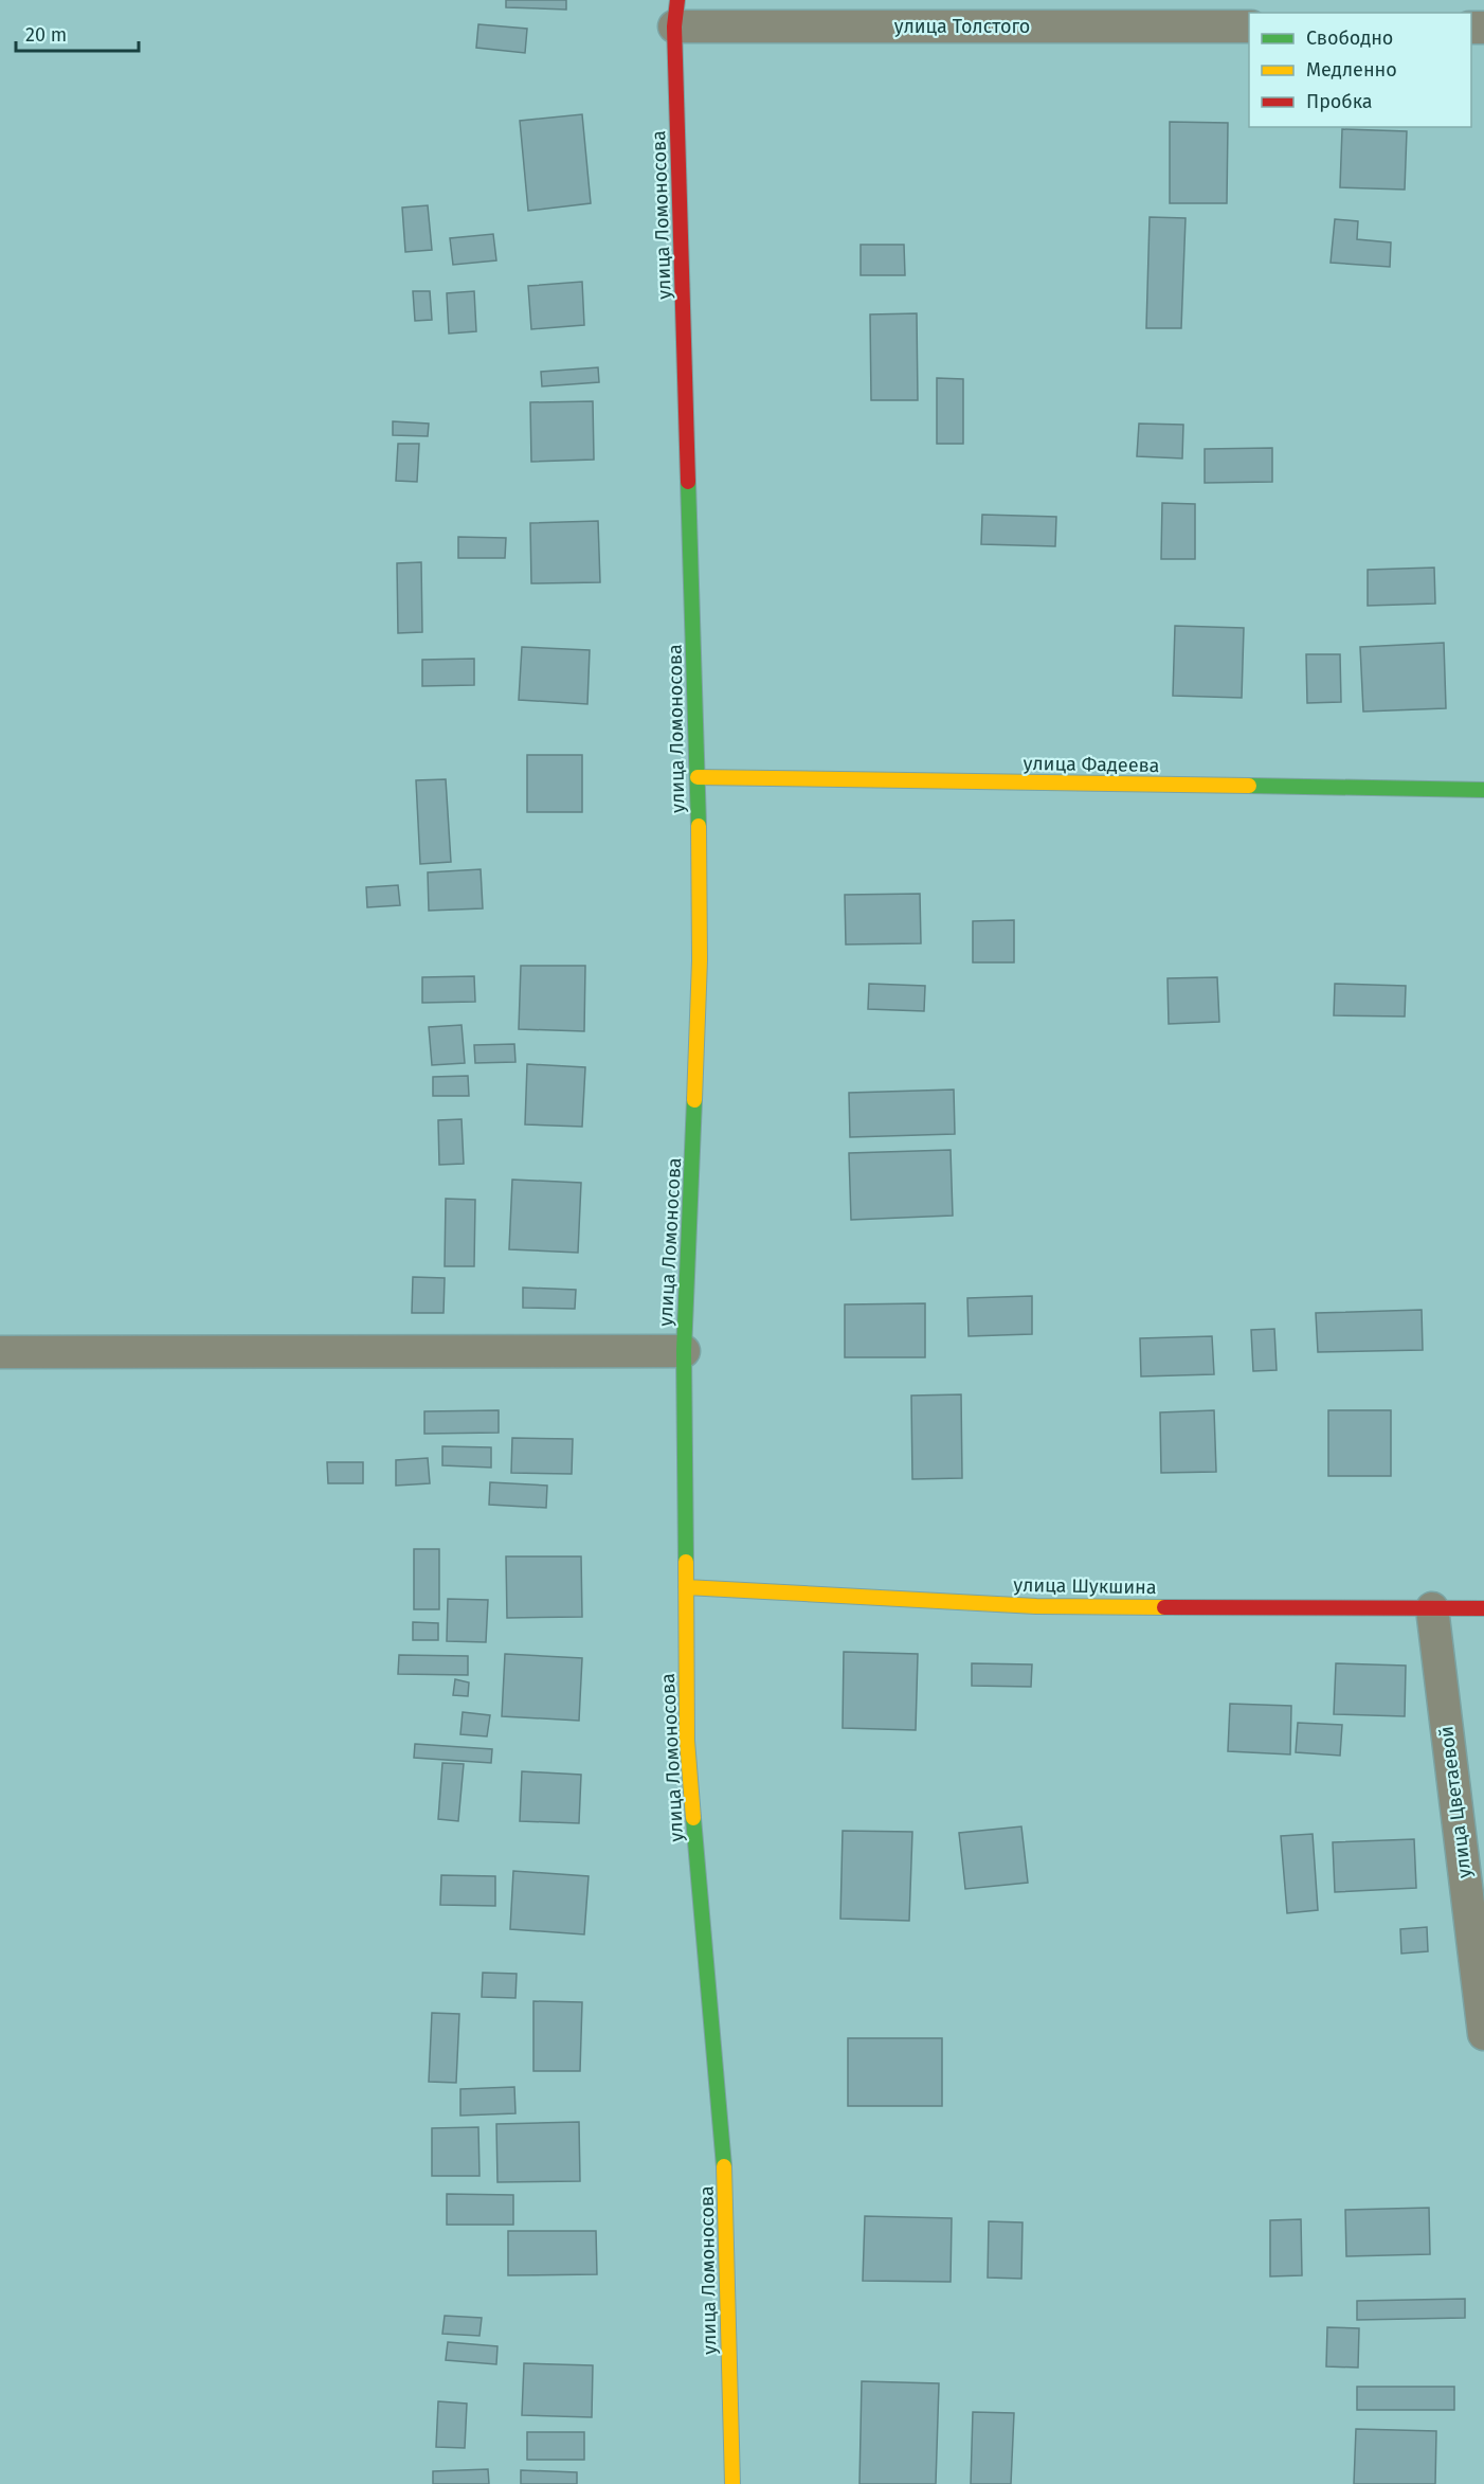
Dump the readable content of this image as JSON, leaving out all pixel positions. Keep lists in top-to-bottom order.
{
  "streets": {
    "street": [
      "улица Толстого",
      "улица Ломоносова",
      "улица Фадеева",
      "улица Шукшина",
      "улица Цветаевой"
    ]
  },
  "crossings": [
    ["улица Толстого", "улица Ломоносова"],
    ["улица Ломоносова", "улица Фадеева"],
    ["улица Ломоносова", "улица Шукшина"],
    ["улица Шукшина", "улица Цветаевой"]
  ],
  "legend": ["Свободно", "Медленно", "Пробка"],
  "scale_bar": "20 m"
}
